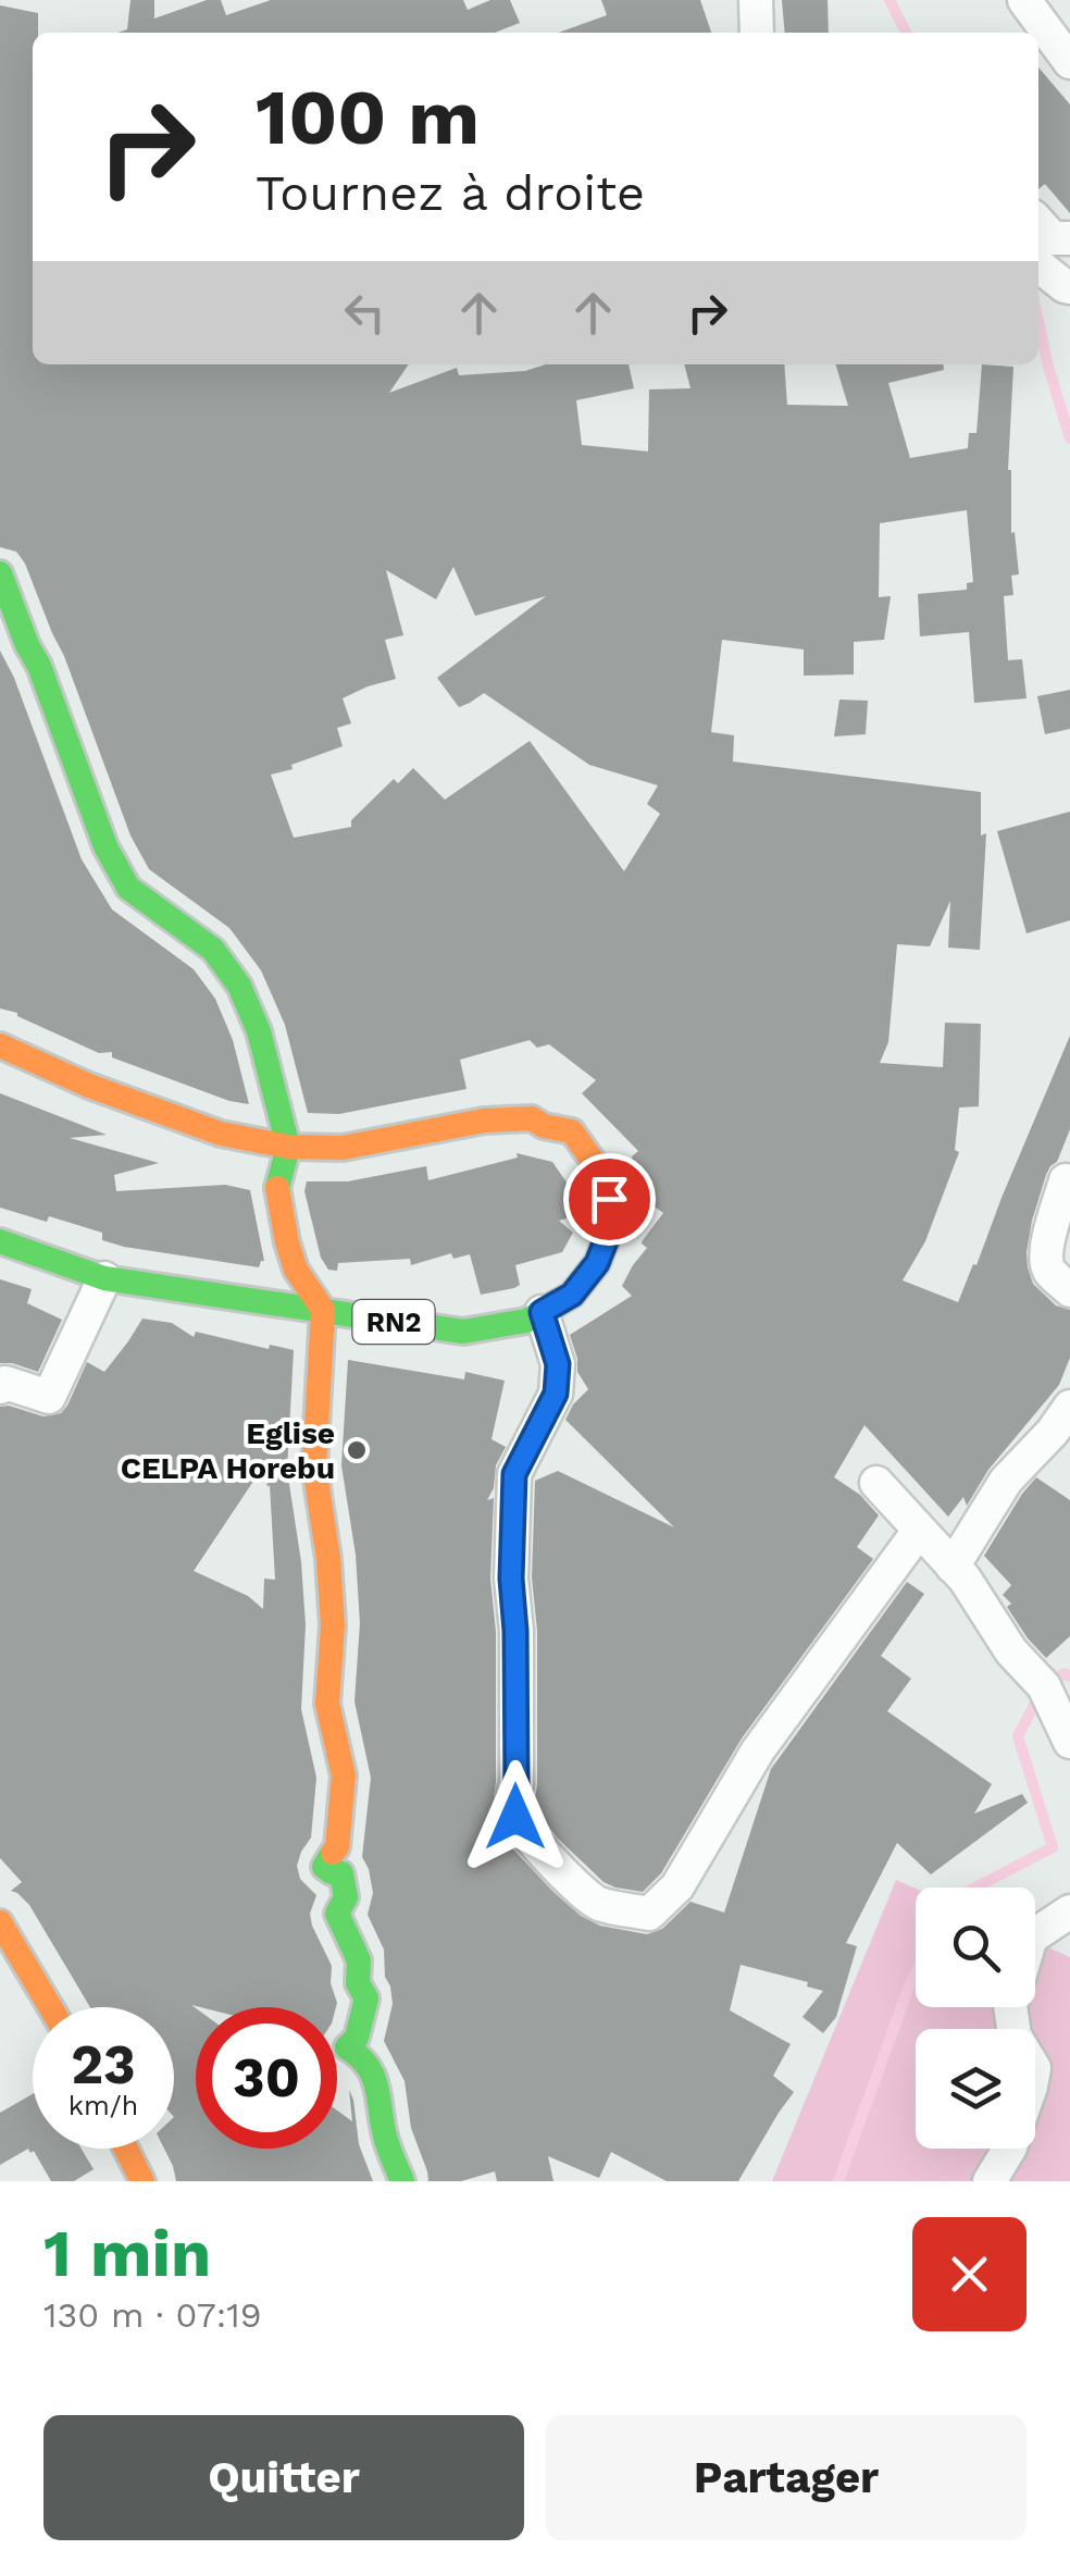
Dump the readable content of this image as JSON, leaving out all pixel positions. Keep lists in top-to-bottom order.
{
  "streets": {
    "main road": ["RN2"]
  },
  "places": ["Eglise CELPA Horebu"],
  "page": {
    "turn": ["100 m", "Tournez à droite"],
    "speed": "23 km/h",
    "limit": "30",
    "heading": ["1 min", "130 m · 07:19"],
    "buttons": ["Quitter", "Partager"]
  }
}
